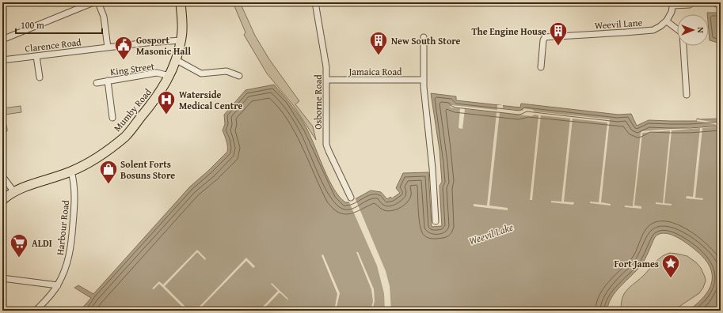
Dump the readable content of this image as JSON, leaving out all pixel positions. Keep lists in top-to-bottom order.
{
  "streets": {
    "main road": ["Mumby Road"],
    "street": [
      "Weevil Lane",
      "Clarence Road",
      "King Street",
      "Jamaica Road",
      "Osborne Road",
      "Harbour Road"
    ]
  },
  "crossings": [
    ["Clarence Road", "Mumby Road"],
    ["King Street", "Mumby Road"],
    ["Jamaica Road", "Osborne Road"],
    ["Mumby Road", "Harbour Road"]
  ],
  "water": ["Weevil Lake"],
  "places": {
    "building": ["The Engine House", "New South Store"],
    "public building": ["Gosport Masonic Hall"],
    "hospital": ["Waterside Medical Centre"],
    "shop": ["Solent Forts Bosuns Store"],
    "supermarket": ["ALDI"],
    "place": ["Fort James"]
  },
  "scale_bar": "100 m",
  "north": "right"
}
